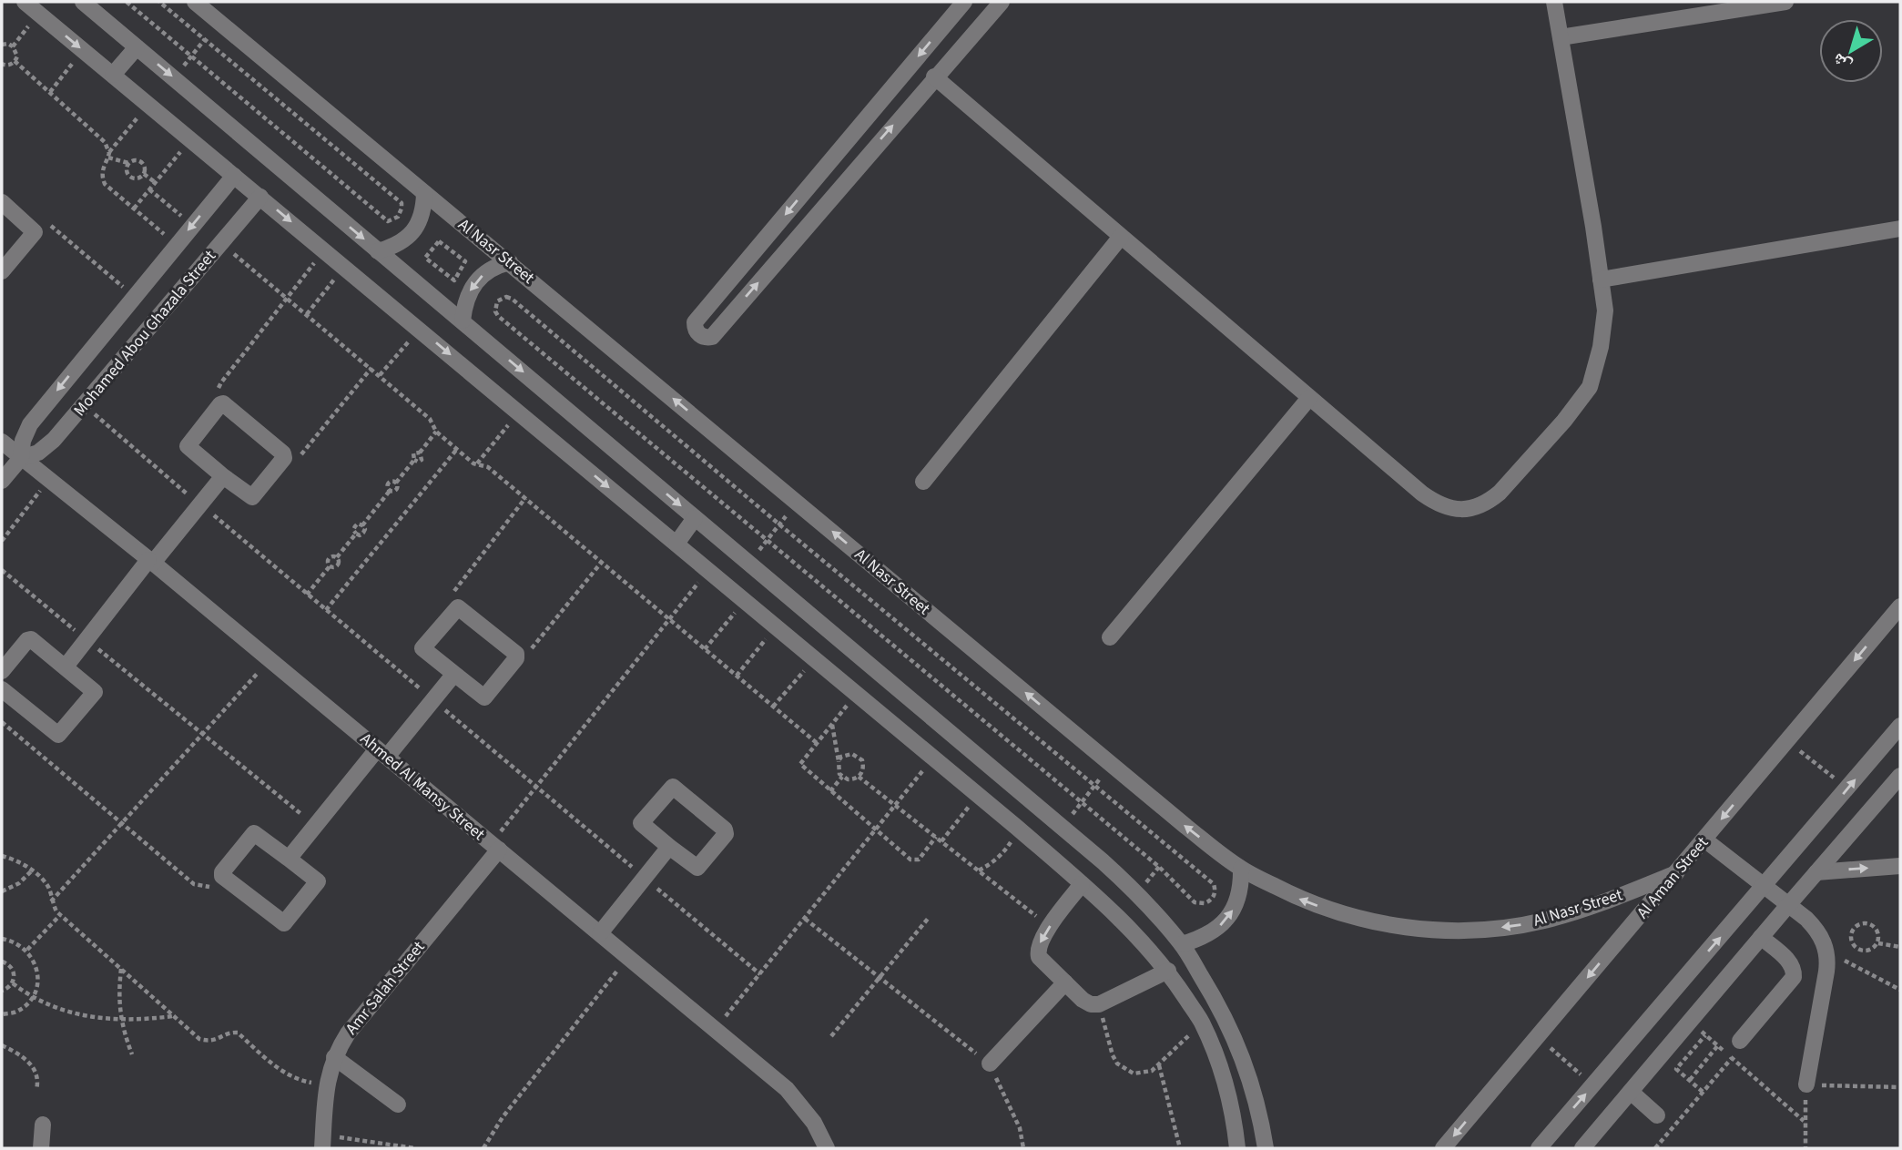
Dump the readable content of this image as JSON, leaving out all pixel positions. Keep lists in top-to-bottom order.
{
  "streets": {
    "street": [
      "Al Nasr Street",
      "Mohamed Abou Ghazala Street",
      "Ahmed Al Mansy Street",
      "Al Aman Street",
      "Amr Salah Street"
    ]
  },
  "crossings": [
    ["Al Nasr Street", "Al Aman Street"],
    ["Mohamed Abou Ghazala Street", "Ahmed Al Mansy Street"],
    ["Ahmed Al Mansy Street", "Amr Salah Street"]
  ],
  "north": "bottom left"
}
